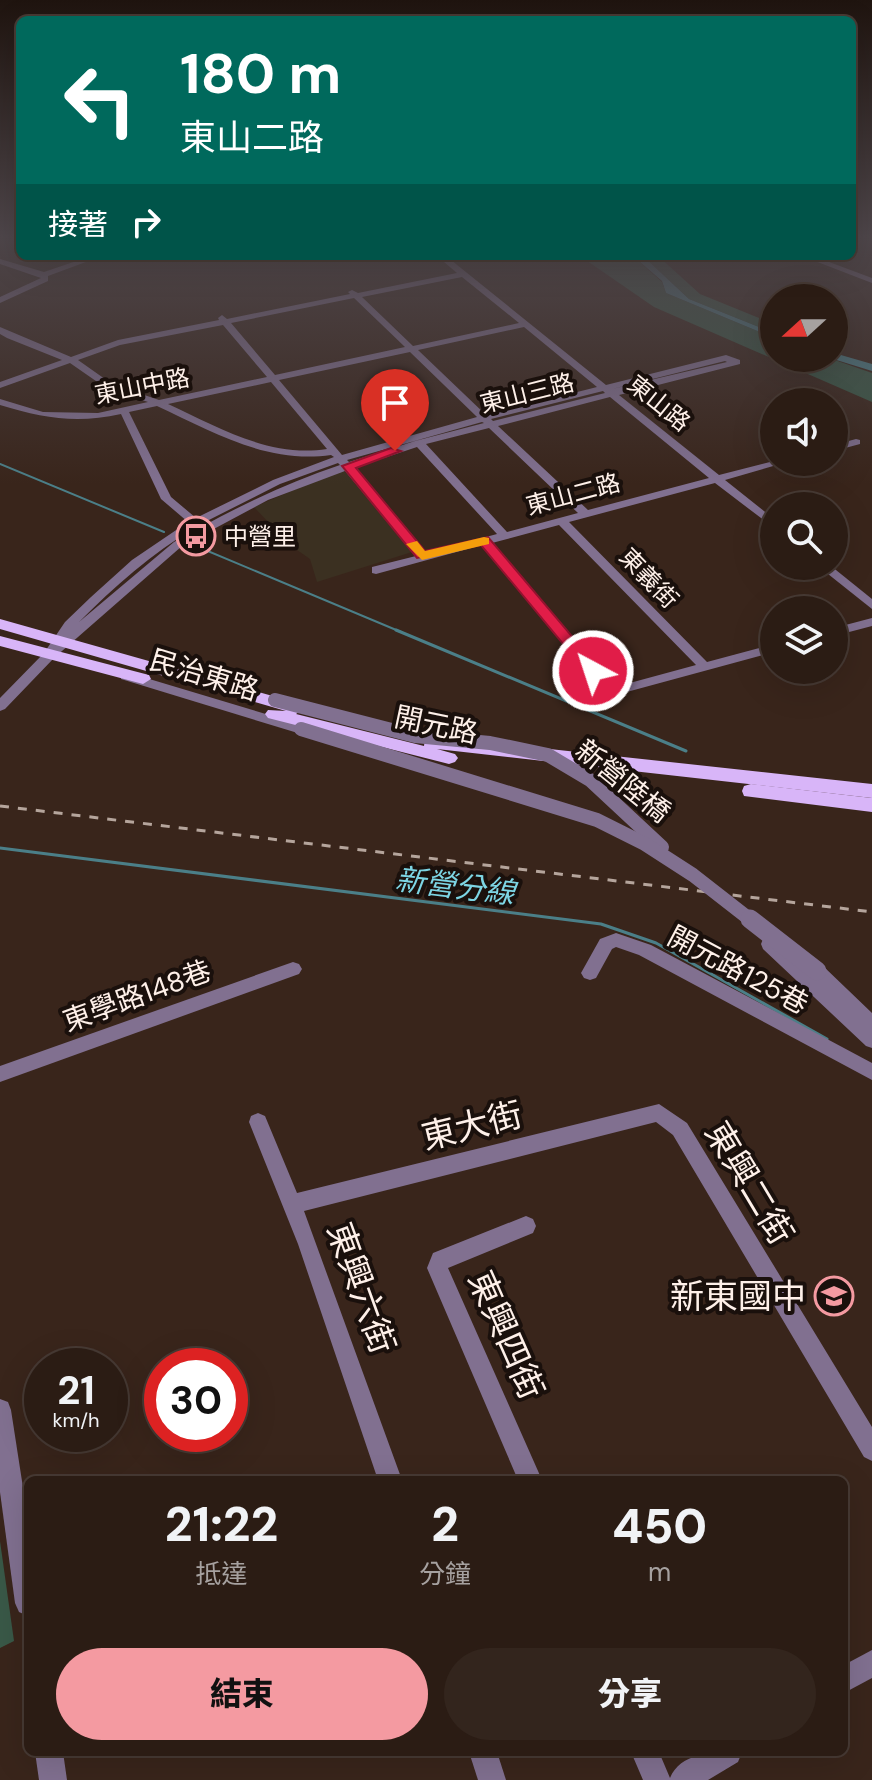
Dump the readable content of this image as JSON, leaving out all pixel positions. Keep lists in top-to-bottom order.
{
  "streets": {
    "main road": ["開元路"],
    "street": [
      "東山中路",
      "東山三路",
      "東山路",
      "東山二路",
      "東義街",
      "民治東路",
      "新營陸橋",
      "開元路125巷",
      "東學路148巷",
      "東大街",
      "東興二街",
      "東興六街",
      "東興四街"
    ]
  },
  "crossings": [
    ["東山中路", "東山三路"],
    ["東山中路", "東山路"],
    ["東山三路", "東山路"],
    ["東山三路", "開元路"],
    ["東山路", "東山二路"],
    ["東山二路", "東義街"],
    ["民治東路", "開元路"],
    ["民治東路", "新營陸橋"],
    ["開元路", "新營陸橋"],
    ["東大街", "東興二街"],
    ["東大街", "東興六街"]
  ],
  "water": ["新營分線"],
  "places": {
    "bus stop": ["中營里"],
    "school or university": ["新東國中"]
  },
  "north": "left",
  "page": {
    "turn": ["180 m", "東山二路"],
    "then": "接著",
    "speed": "21 km/h",
    "limit": "30",
    "eta": [
      "21:22",
      "抵達",
      "2",
      "分鐘",
      "450",
      "m"
    ],
    "buttons": ["結束", "分享"]
  }
}
